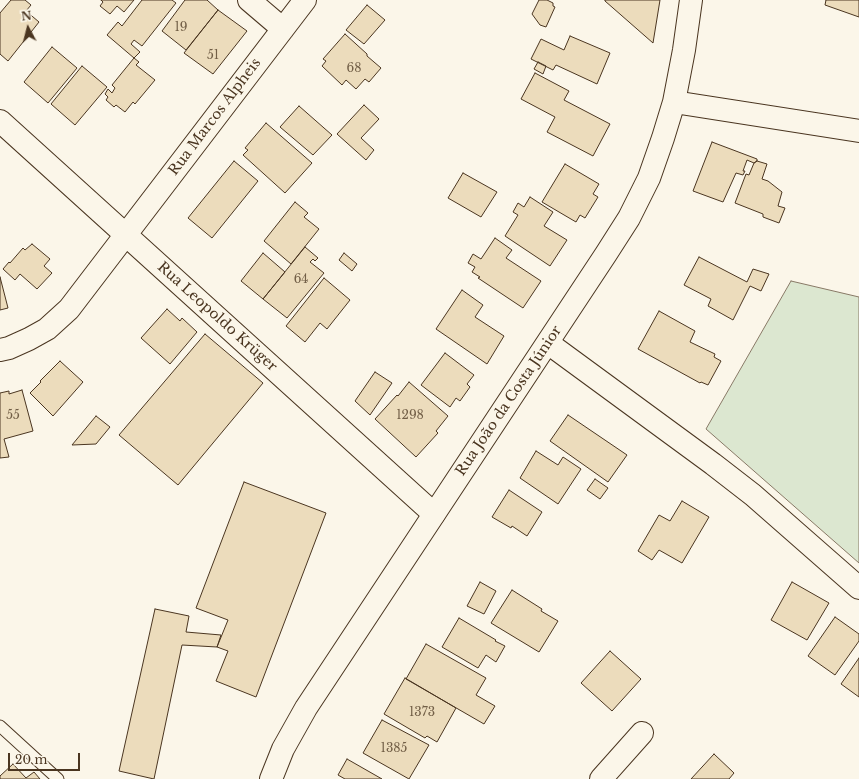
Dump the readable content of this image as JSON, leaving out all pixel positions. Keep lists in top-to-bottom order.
{
  "streets": {
    "street": ["Rua Marcos Alpheis", "Rua Leopoldo Krüger", "Rua João da Costa Júnior"]
  },
  "crossings": [
    ["Rua Marcos Alpheis", "Rua Leopoldo Krüger"],
    ["Rua Leopoldo Krüger", "Rua João da Costa Júnior"]
  ],
  "house_numbers": [
    "19",
    "51",
    "68",
    "64",
    "55",
    "1298",
    "1373",
    "1385"
  ],
  "scale_bar": "20 m",
  "north": "top"
}
